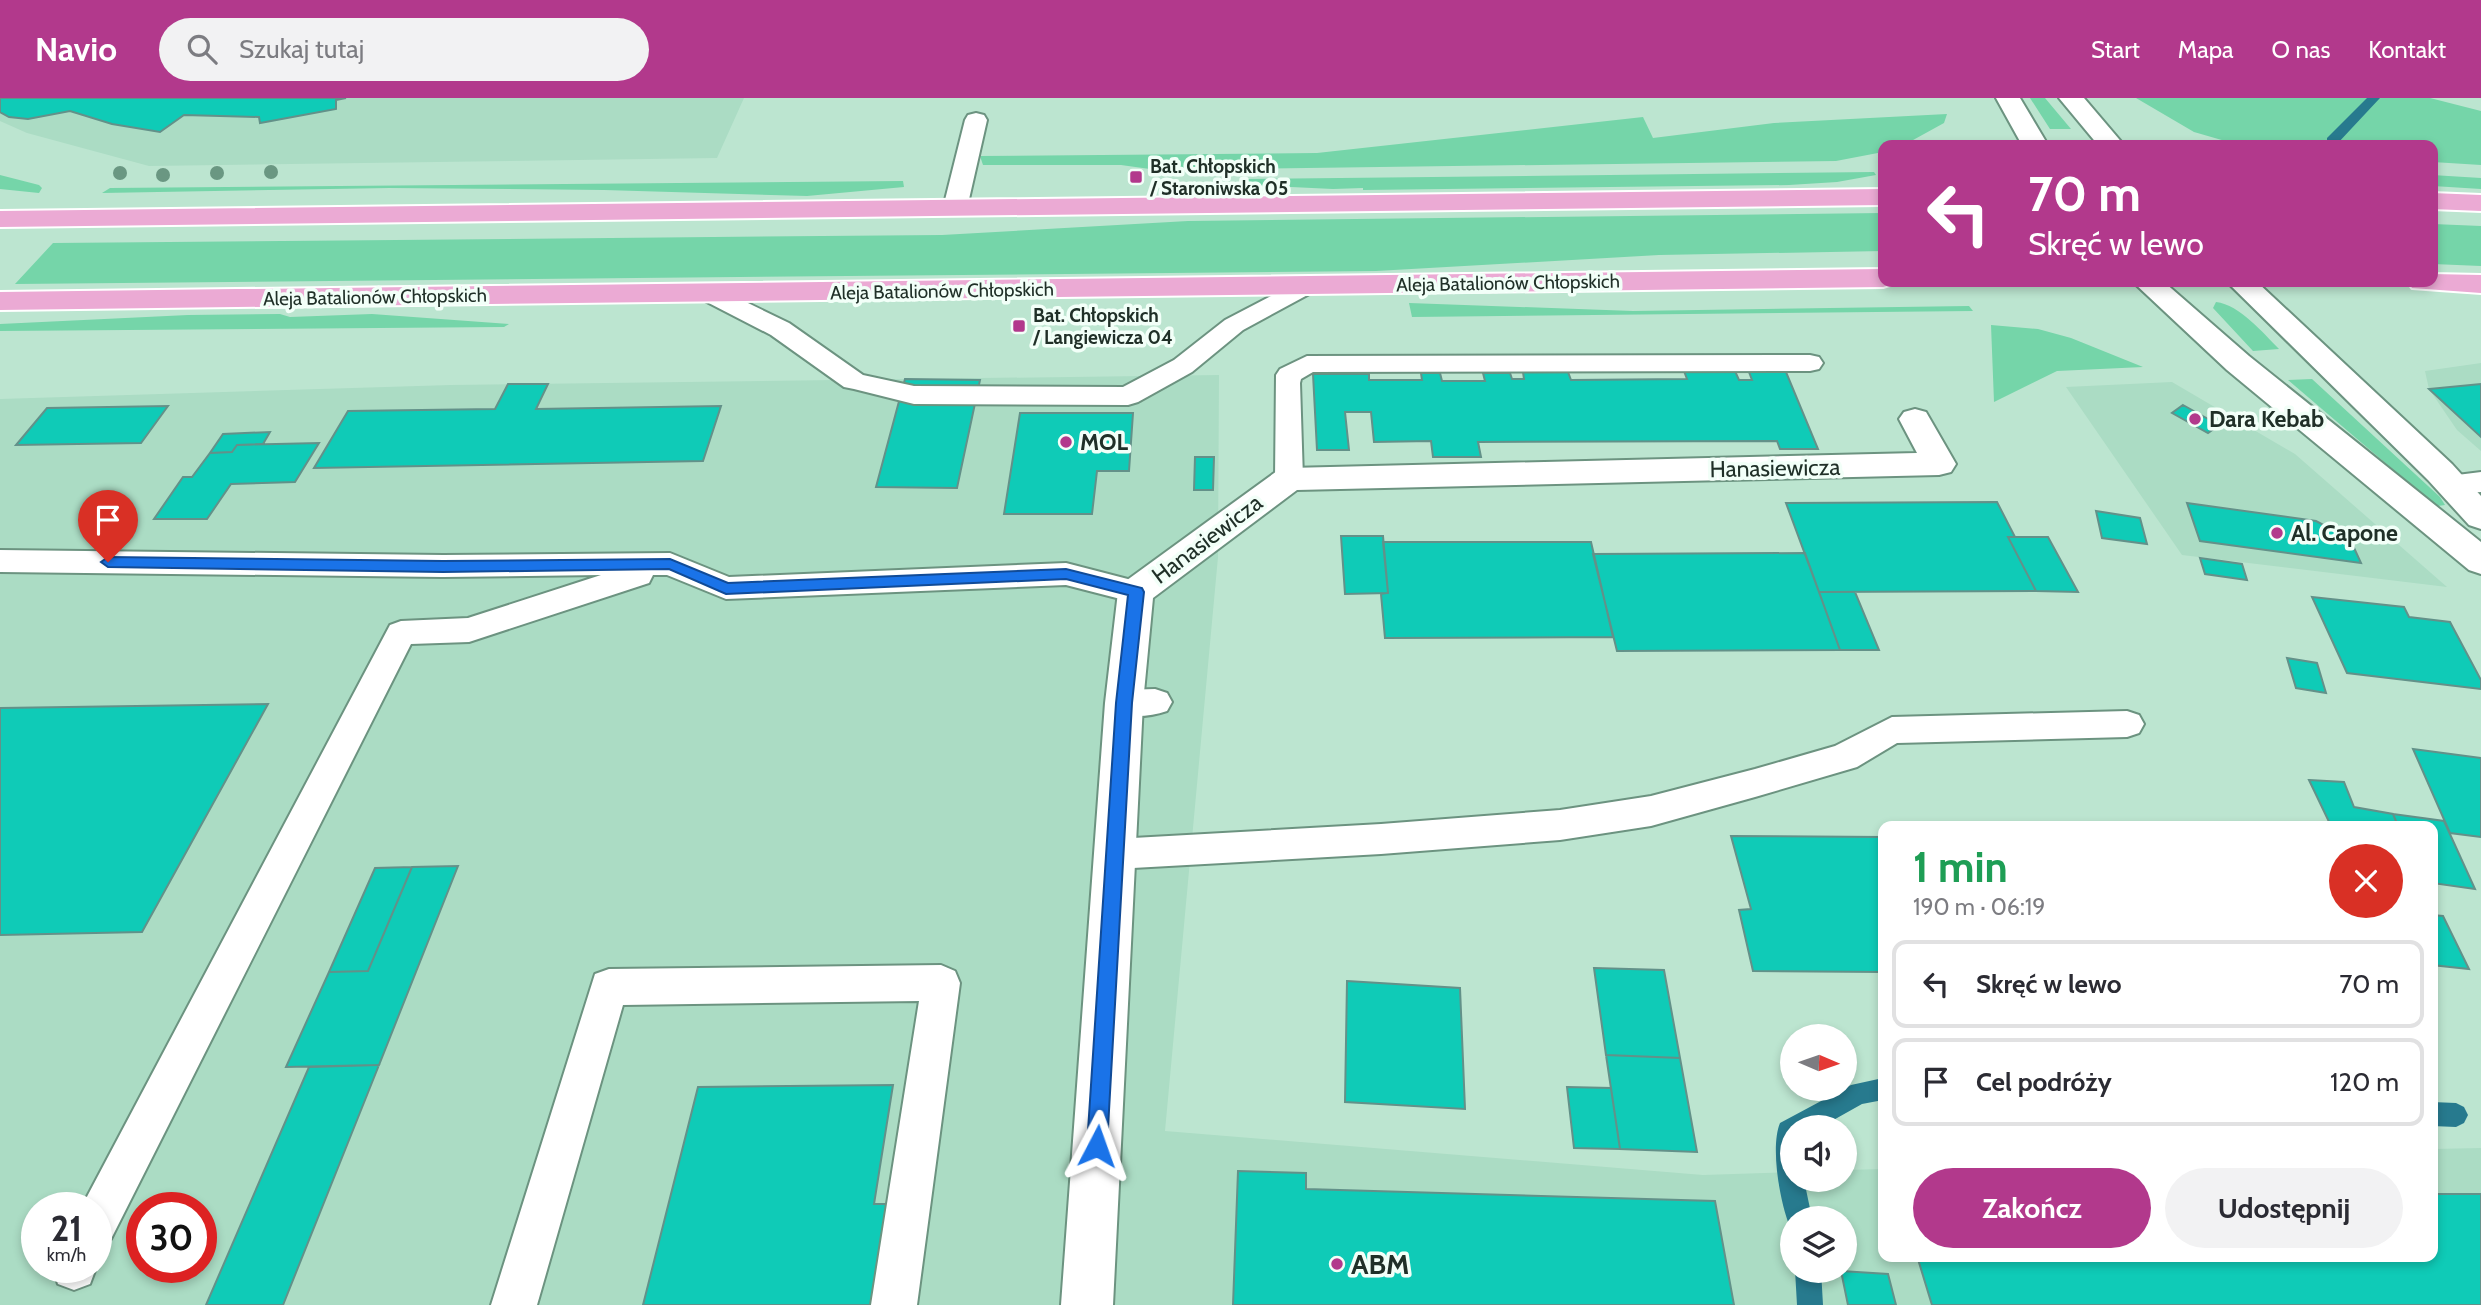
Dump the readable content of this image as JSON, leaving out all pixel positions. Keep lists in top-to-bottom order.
{
  "streets": {
    "main road": ["Aleja Batalionów Chłopskich"],
    "street": ["Hanasiewicza"]
  },
  "places": {
    "transit": ["Bat. Chłopskich / Staroniwska 05", "Bat. Chłopskich / Langiewicza 04"],
    "other": [
      "Dara Kebab",
      "MOL",
      "Al. Capone",
      "ABM"
    ]
  },
  "north": "right",
  "page": {
    "header": "Navio",
    "search": "Szukaj tutaj",
    "nav": [
      "Start",
      "Mapa",
      "O nas",
      "Kontakt"
    ],
    "turn": ["70 m", "Skręć w lewo"],
    "heading": ["1 min", "190 m · 06:19"],
    "list": [
      {
        "name": "Skręć w lewo",
        "value": "70 m"
      },
      {
        "name": "Cel podróży",
        "value": "120 m"
      }
    ],
    "buttons": ["Zakończ", "Udostępnij"],
    "speed": "21 km/h",
    "limit": "30"
  }
}
